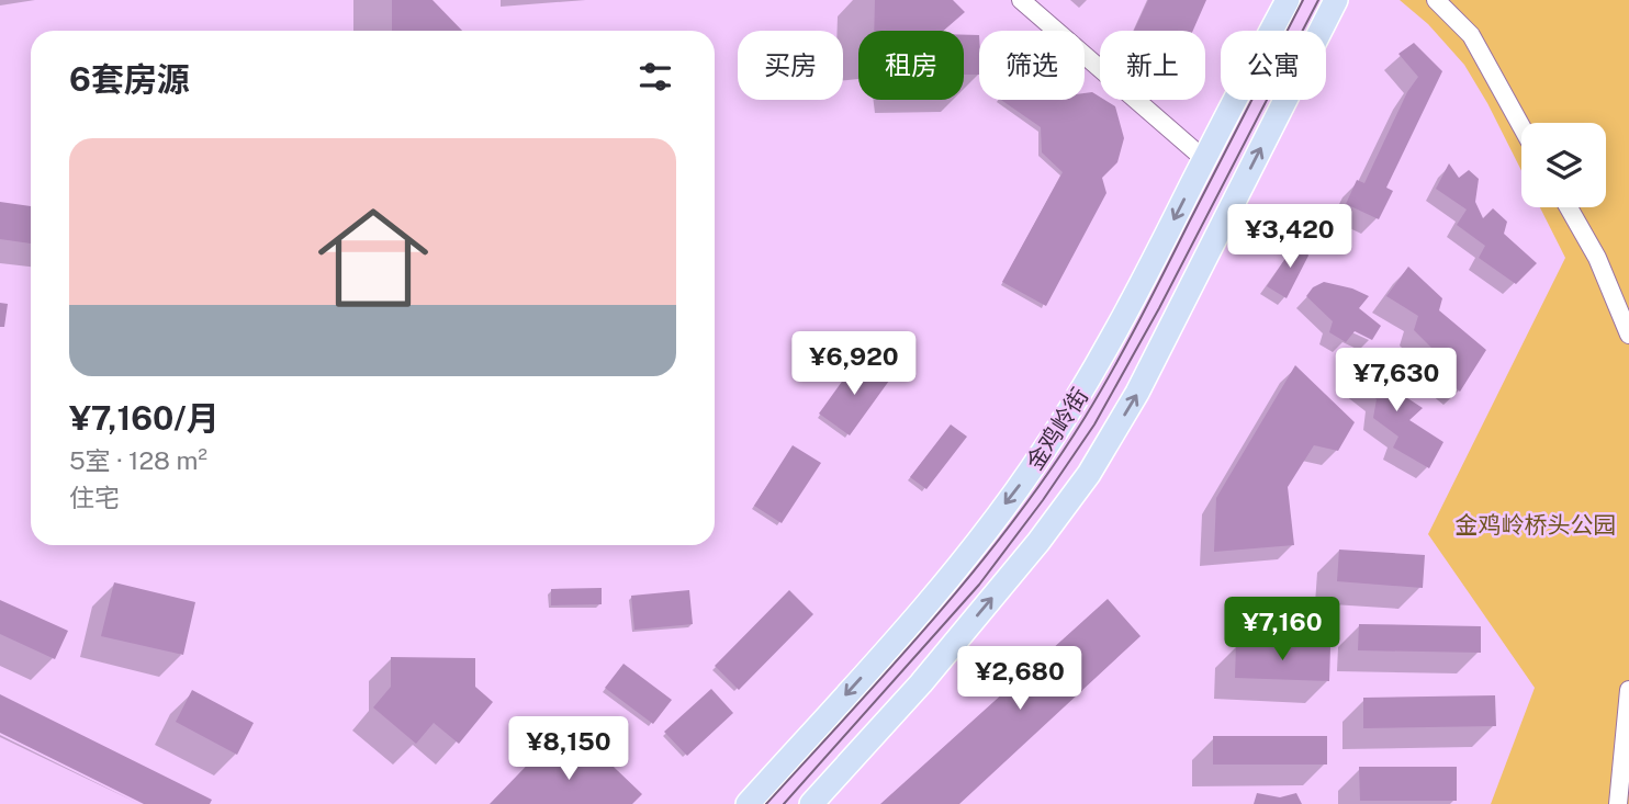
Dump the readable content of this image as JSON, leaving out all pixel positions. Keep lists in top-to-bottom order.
{
  "streets": {
    "main road": ["金鸡岭街"]
  },
  "parks": ["金鸡岭桥头公园"],
  "page": {
    "chip": [
      "买房",
      "租房",
      "筛选",
      "新上",
      "公寓"
    ],
    "heading": "6套房源",
    "list": [
      {
        "name": "¥7,160/月",
        "note": "5室 · 128 m² · 住宅"
      }
    ],
    "price": [
      "¥3,420",
      "¥6,920",
      "¥7,630",
      "¥7,160",
      "¥2,680",
      "¥8,150"
    ]
  }
}
